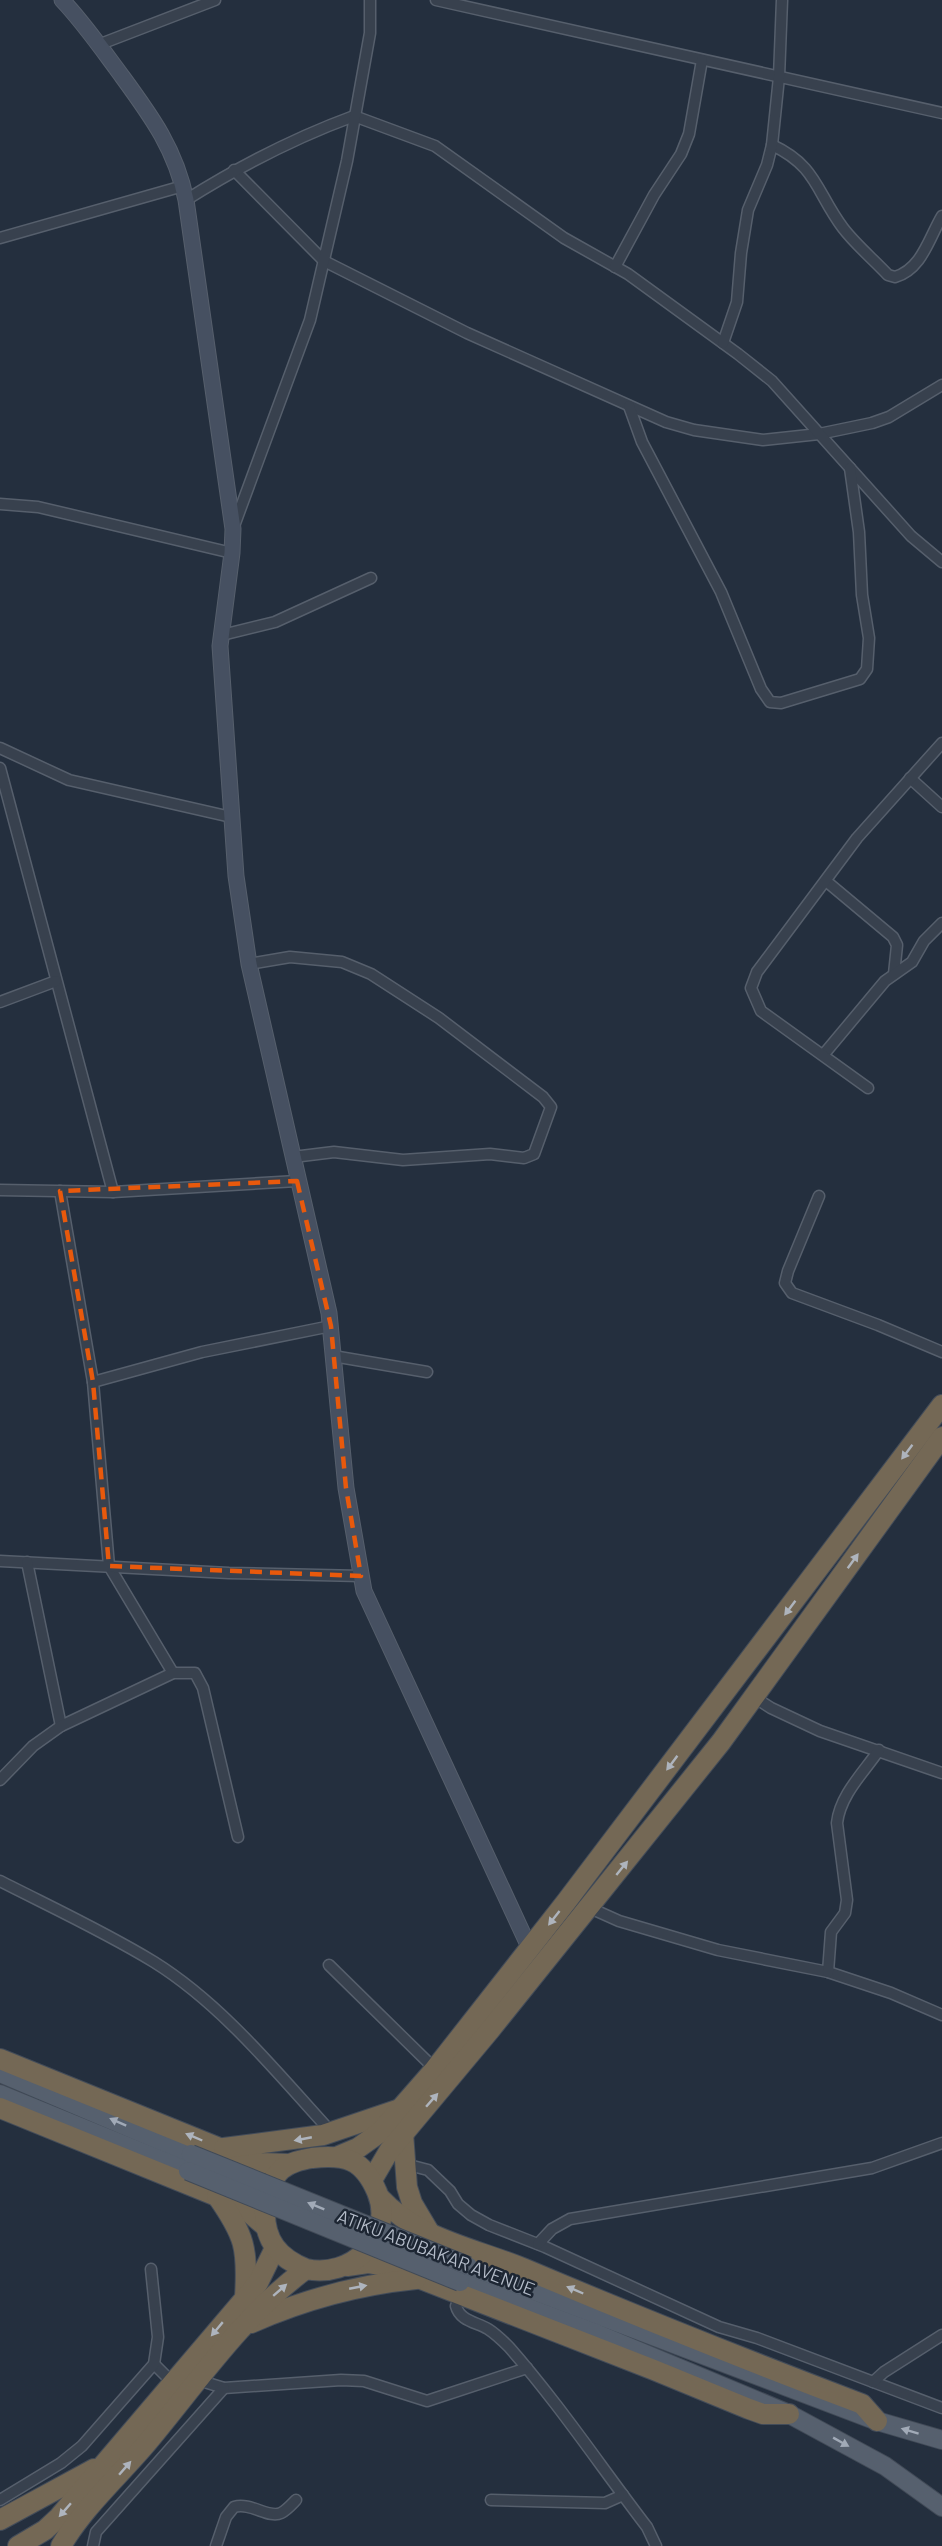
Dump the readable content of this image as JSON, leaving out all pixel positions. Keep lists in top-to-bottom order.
{
  "streets": {
    "main road": ["ATIKU ABUBAKAR AVENUE"]
  }
}
